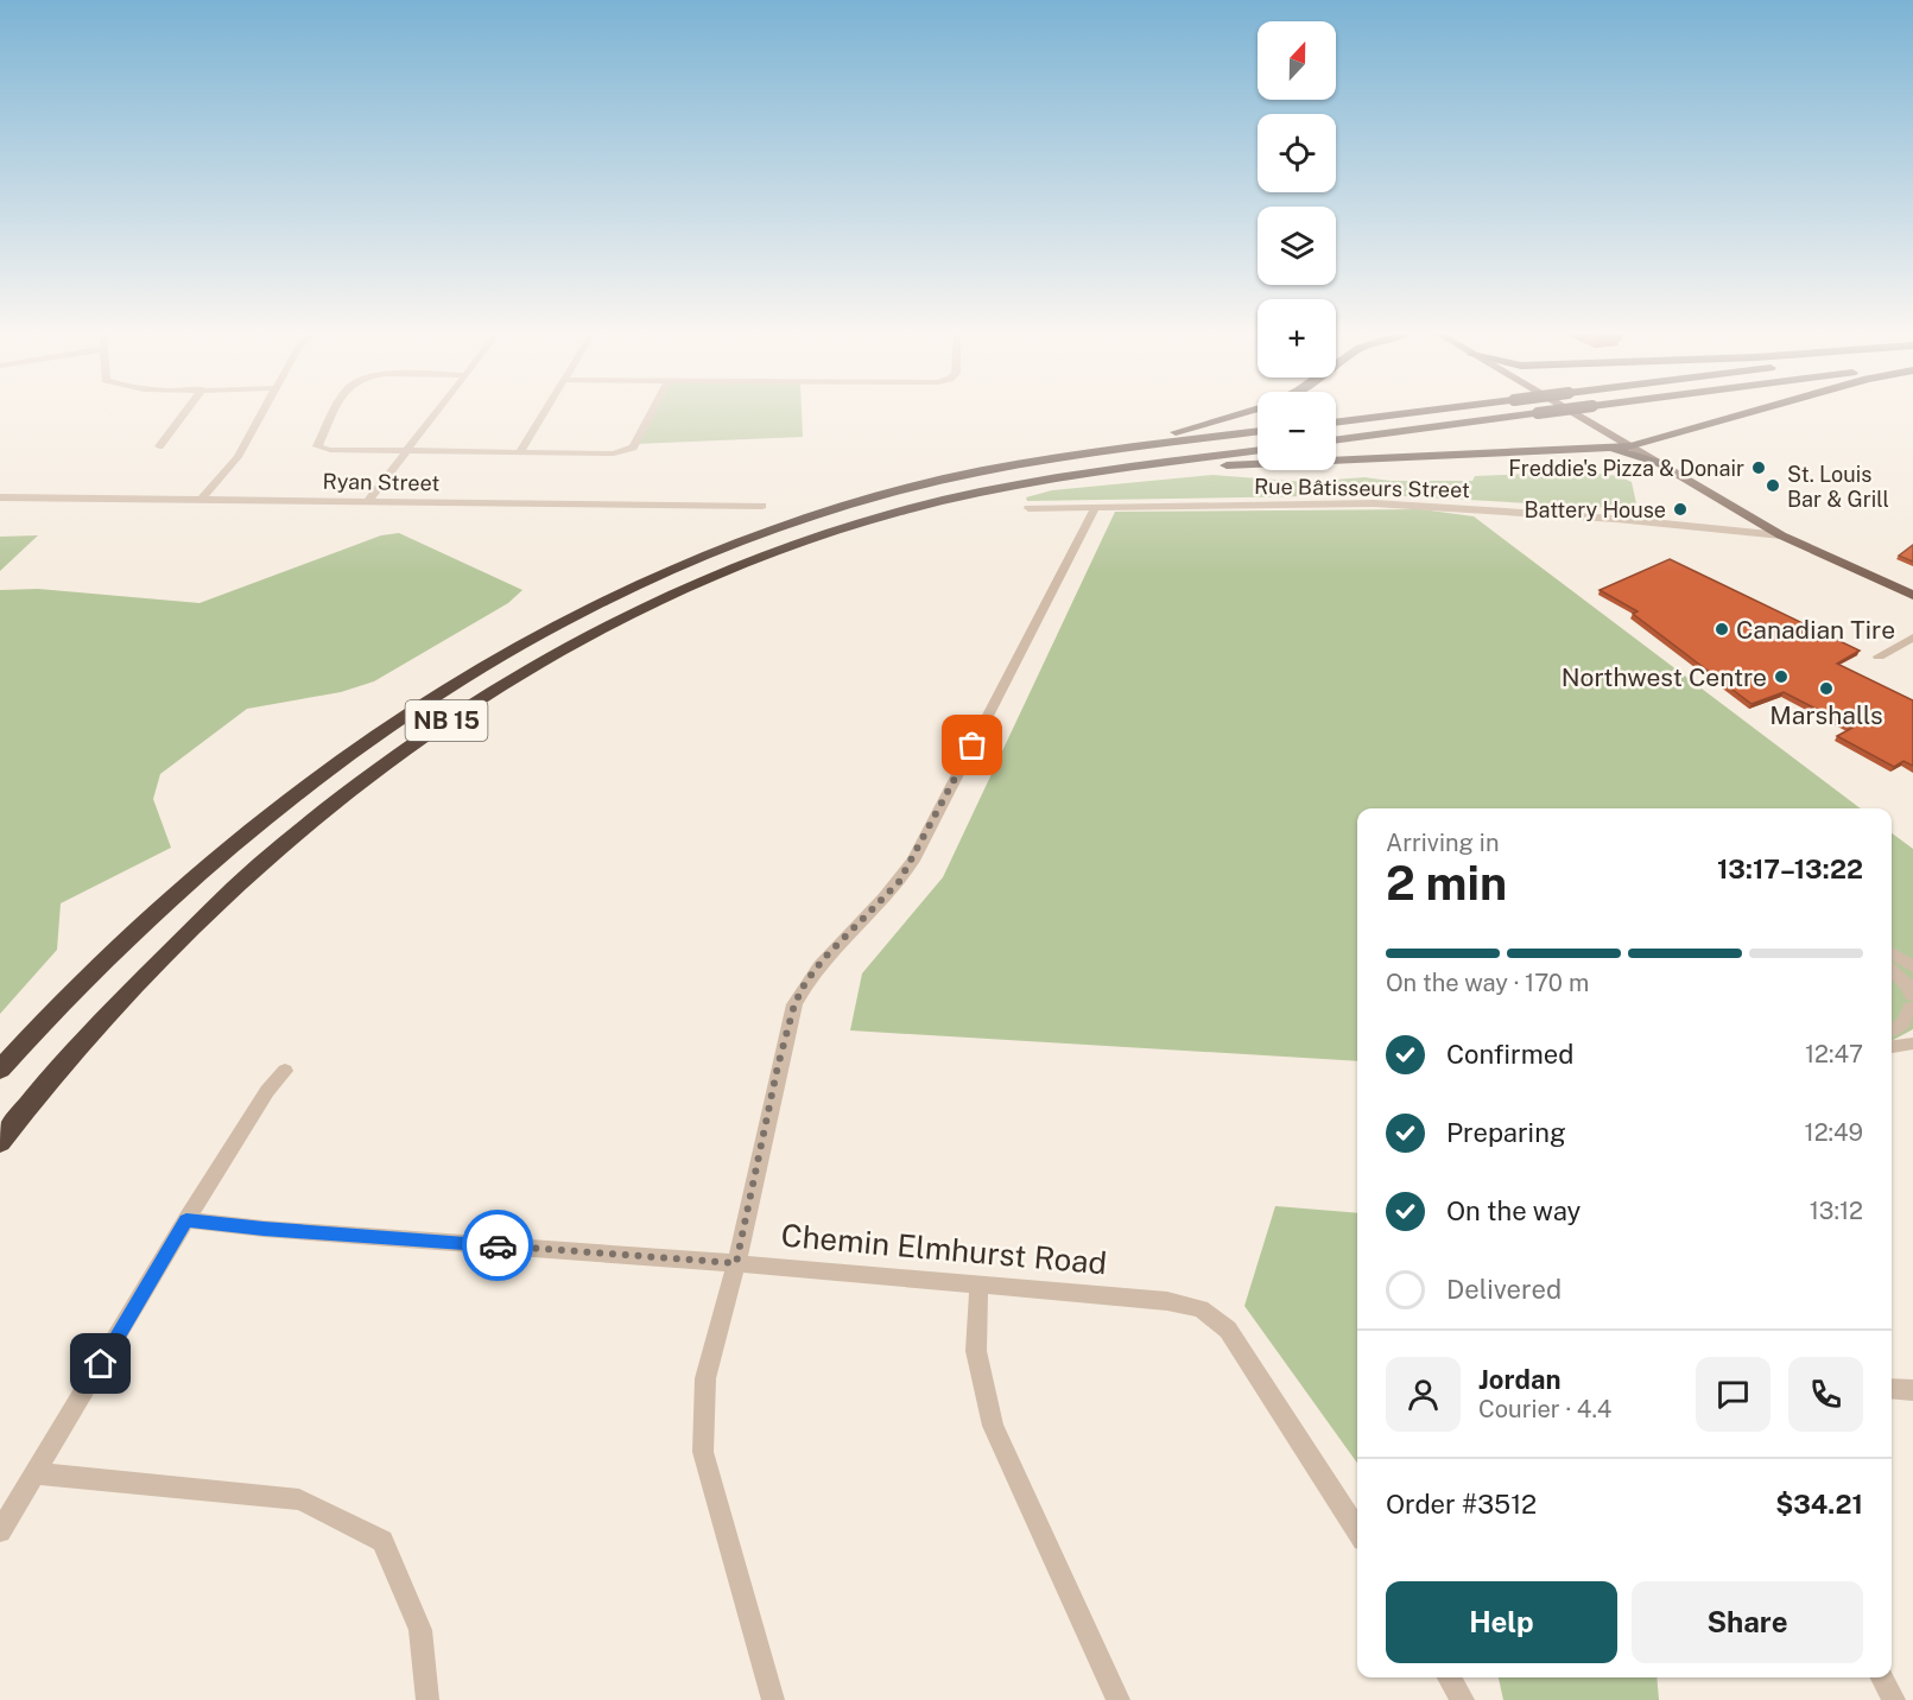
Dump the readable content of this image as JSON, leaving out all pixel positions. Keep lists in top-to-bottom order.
{
  "streets": {
    "highway": ["NB 15"],
    "street": ["Ryan Street", "Rue Bâtisseurs Street", "Chemin Elmhurst Road"]
  },
  "places": [
    "Freddie's Pizza & Donair",
    "St. Louis Bar & Grill",
    "Battery House",
    "Canadian Tire",
    "Northwest Centre",
    "Marshalls"
  ],
  "north": "top",
  "page": {
    "map_buttons": ["+", "−"],
    "heading": ["2 min", "Arriving in", "13:17–13:22"],
    "panel": [
      "Jordan",
      "Courier · 4.4",
      "Order #3512",
      "$34.21"
    ],
    "bar": "On the way · 170 m",
    "list": [
      ["Confirmed", "12:47"],
      ["Preparing", "12:49"],
      ["On the way", "13:12"],
      "Delivered"
    ],
    "buttons": ["Help", "Share"]
  }
}
